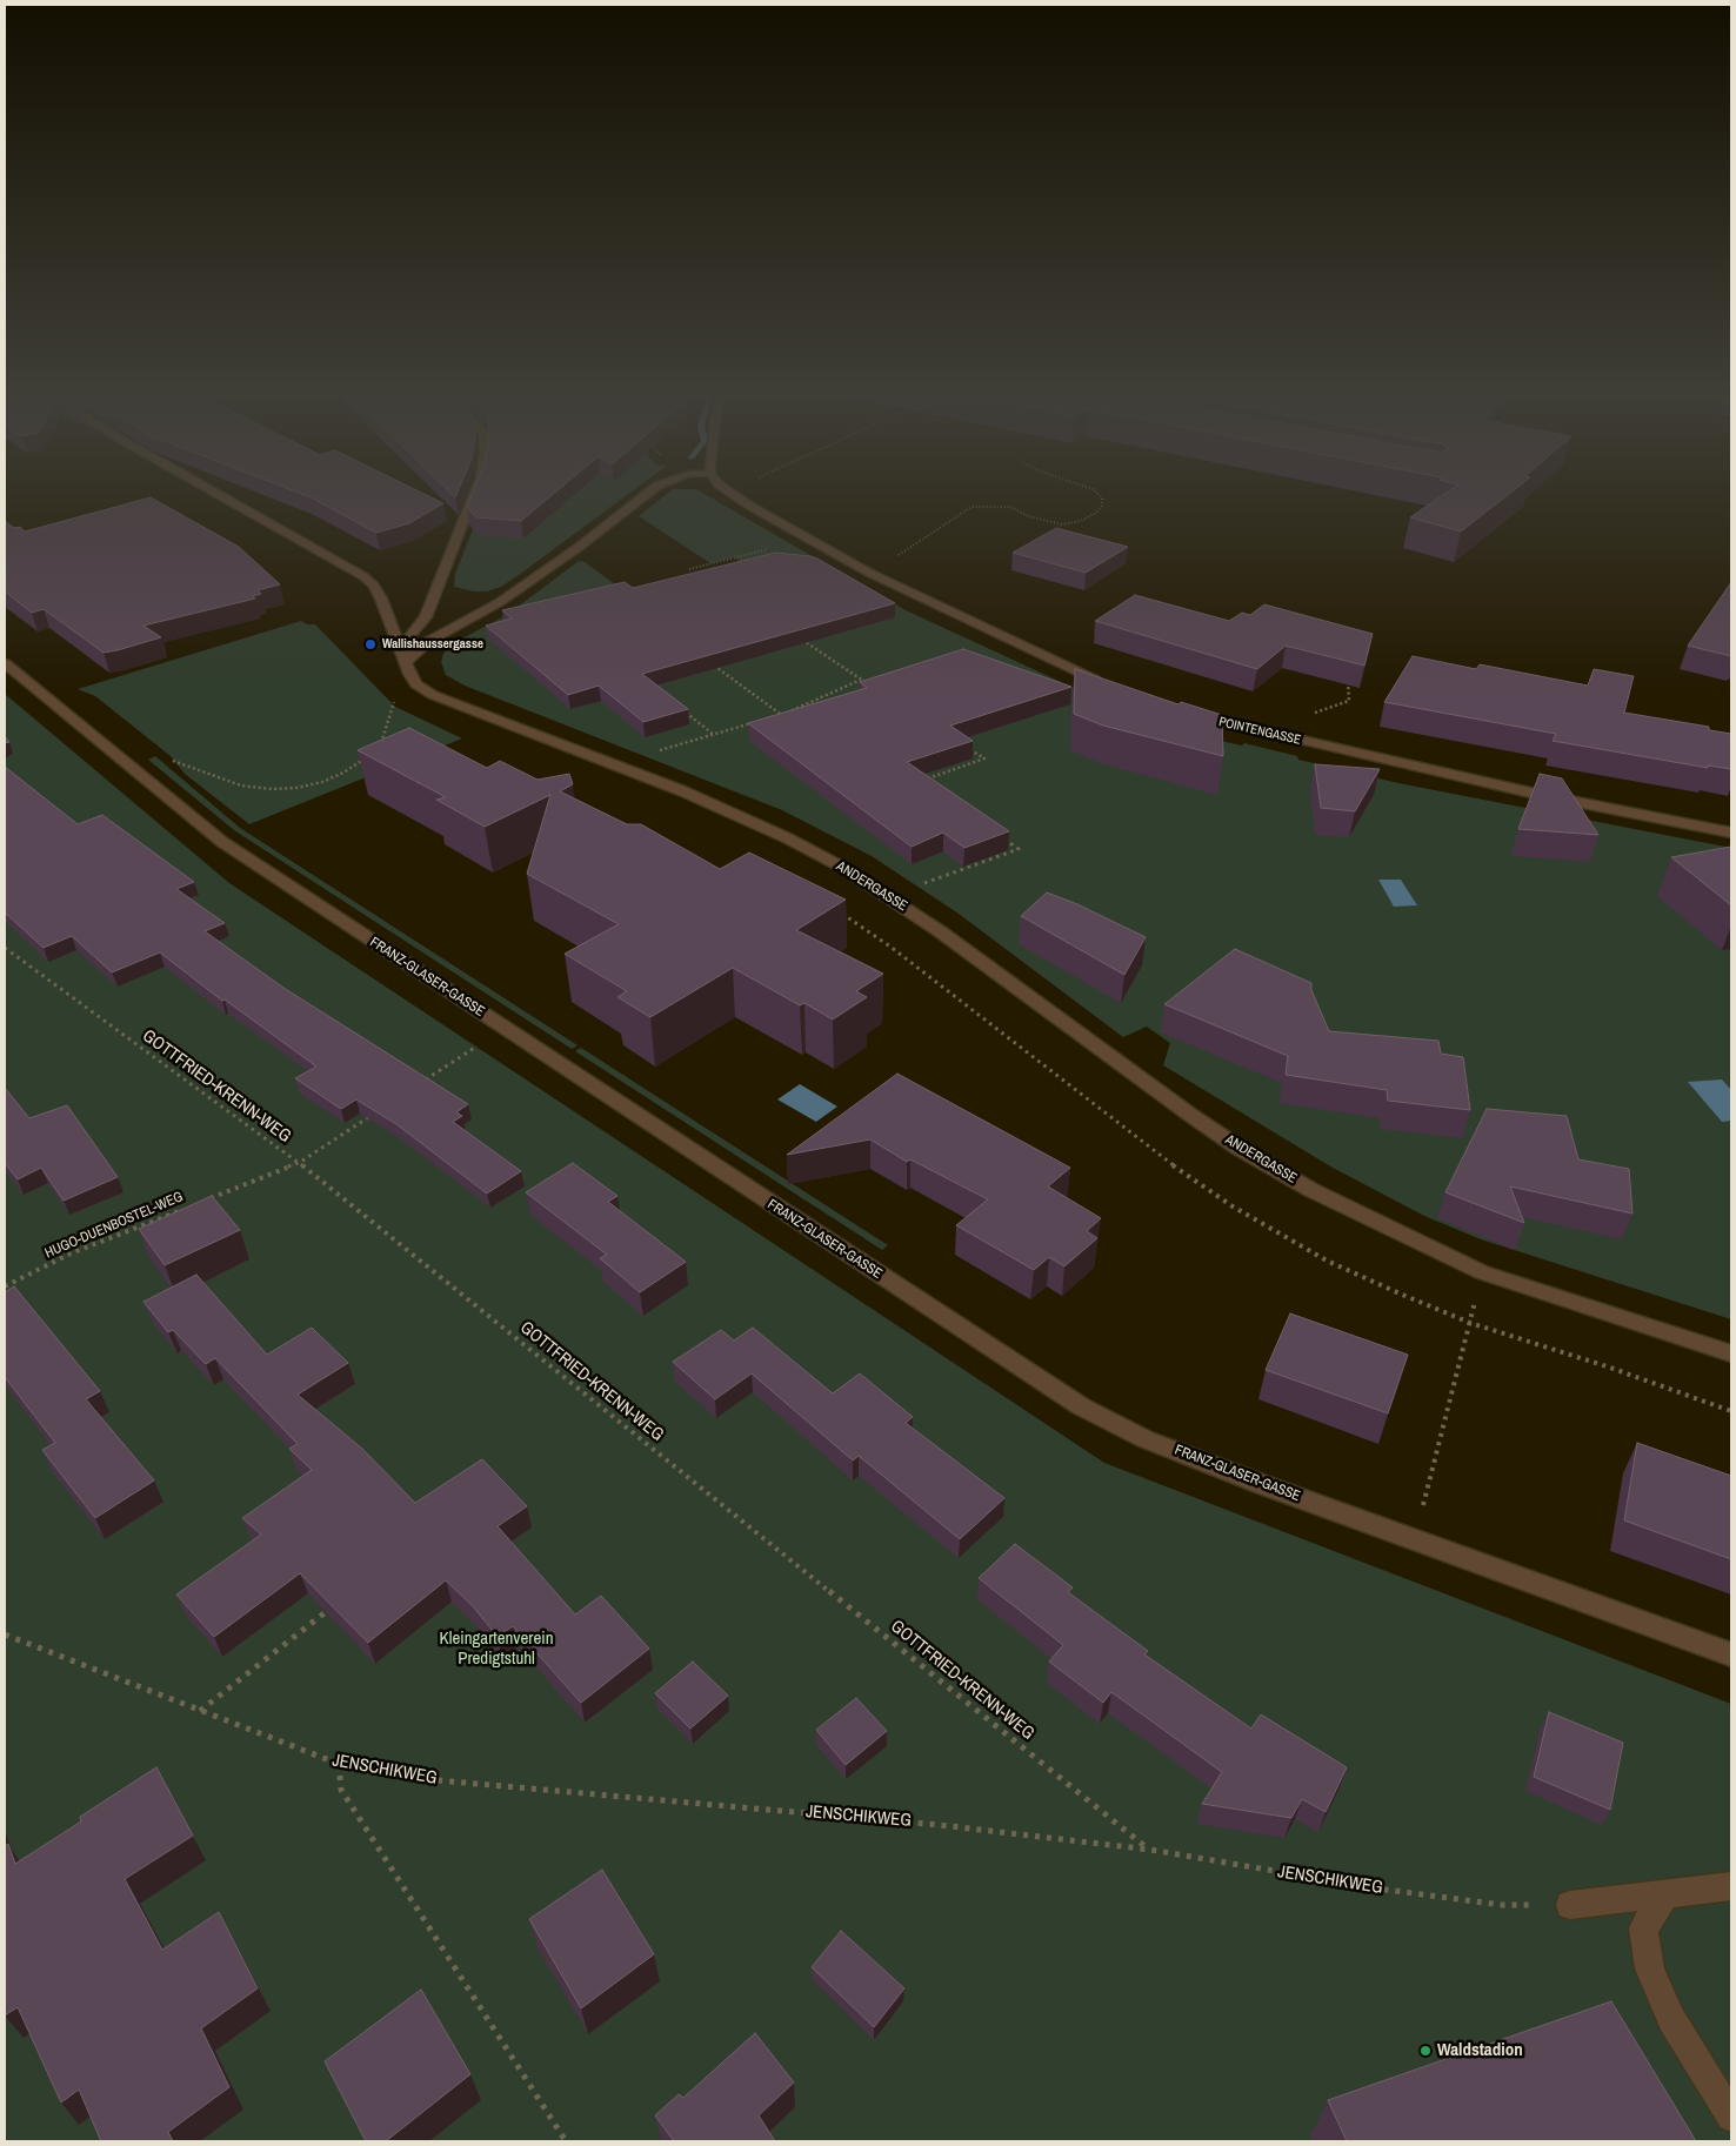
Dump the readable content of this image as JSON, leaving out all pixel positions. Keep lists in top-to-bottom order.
{
  "streets": {
    "street": ["POINTENGASSE", "ANDERGASSE", "FRANZ-GLASER-GASSE"],
    "path": ["GOTTFRIED-KRENN-WEG", "HUGO-DUENBOSTEL-WEG", "JENSCHIKWEG"]
  },
  "crossings": [
    ["GOTTFRIED-KRENN-WEG", "HUGO-DUENBOSTEL-WEG"],
    ["GOTTFRIED-KRENN-WEG", "JENSCHIKWEG"]
  ],
  "parks": ["Kleingartenverein Predigtstuhl"],
  "places": ["Wallishaussergasse", "Waldstadion"]
}
